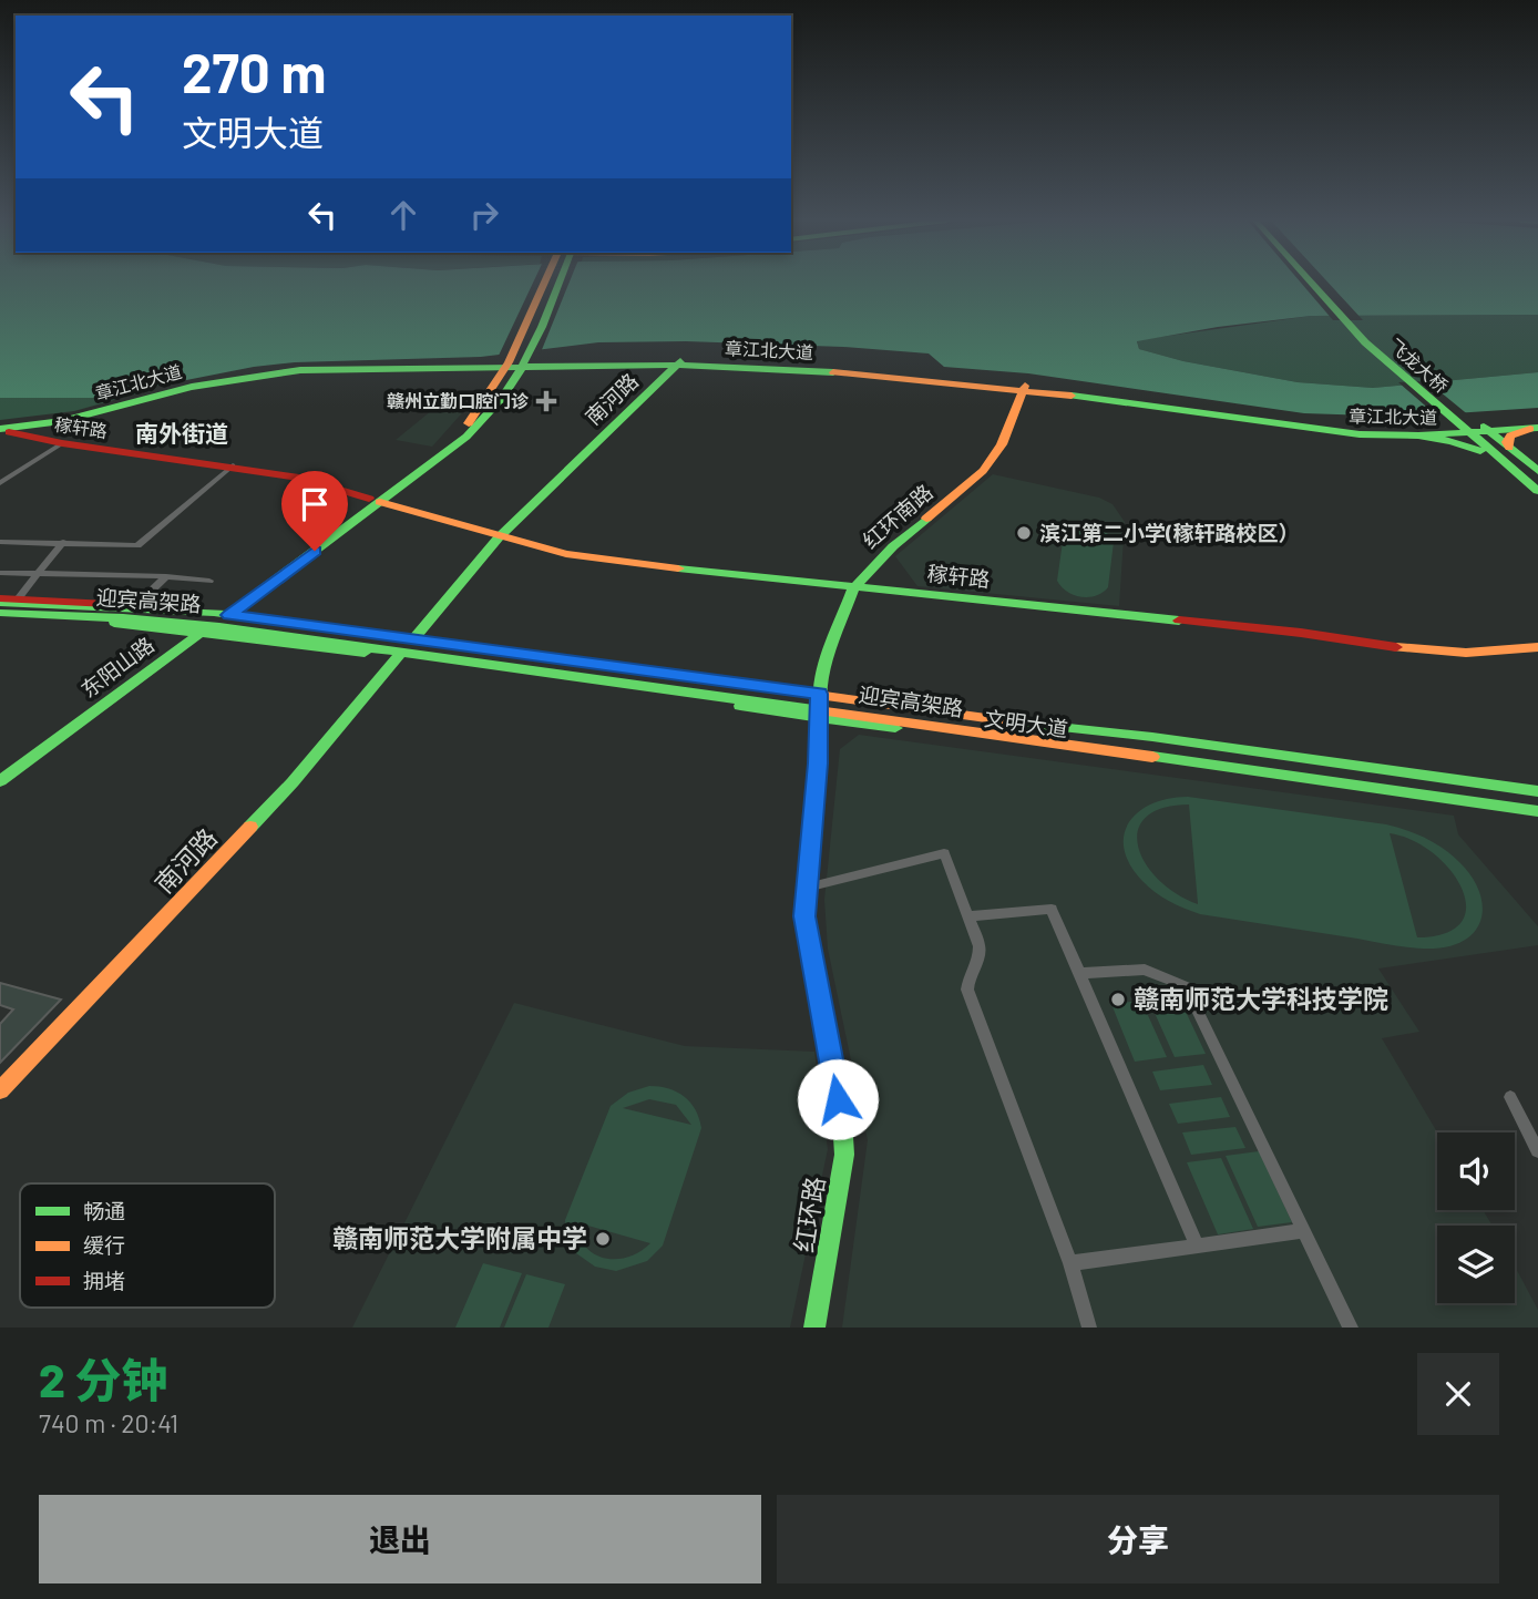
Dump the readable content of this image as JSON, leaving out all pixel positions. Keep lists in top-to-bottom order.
{
  "streets": {
    "main road": [
      "章江北大道",
      "飞龙大桥",
      "南河路",
      "稼轩路",
      "红环南路",
      "迎宾高架路",
      "东阳山路",
      "文明大道",
      "红环路"
    ]
  },
  "crossings": [
    ["章江北大道", "南河路"],
    ["章江北大道", "稼轩路"],
    ["章江北大道", "红环南路"],
    ["南河路", "稼轩路"],
    ["南河路", "文明大道"],
    ["稼轩路", "红环南路"],
    ["稼轩路", "东阳山路"],
    ["红环南路", "文明大道"],
    ["红环南路", "红环路"],
    ["迎宾高架路", "文明大道"],
    ["迎宾高架路", "红环路"],
    ["东阳山路", "文明大道"],
    ["文明大道", "红环路"]
  ],
  "districts": ["南外街道"],
  "places": {
    "health": ["赣州立勤口腔门诊"],
    "other": ["滨江第二小学(稼轩路校区）", "赣南师范大学科技学院", "赣南师范大学附属中学"]
  },
  "legend": ["畅通", "缓行", "拥堵"],
  "page": {
    "turn": ["270 m", "文明大道"],
    "heading": ["2 分钟", "740 m · 20:41"],
    "buttons": ["退出", "分享"]
  }
}
